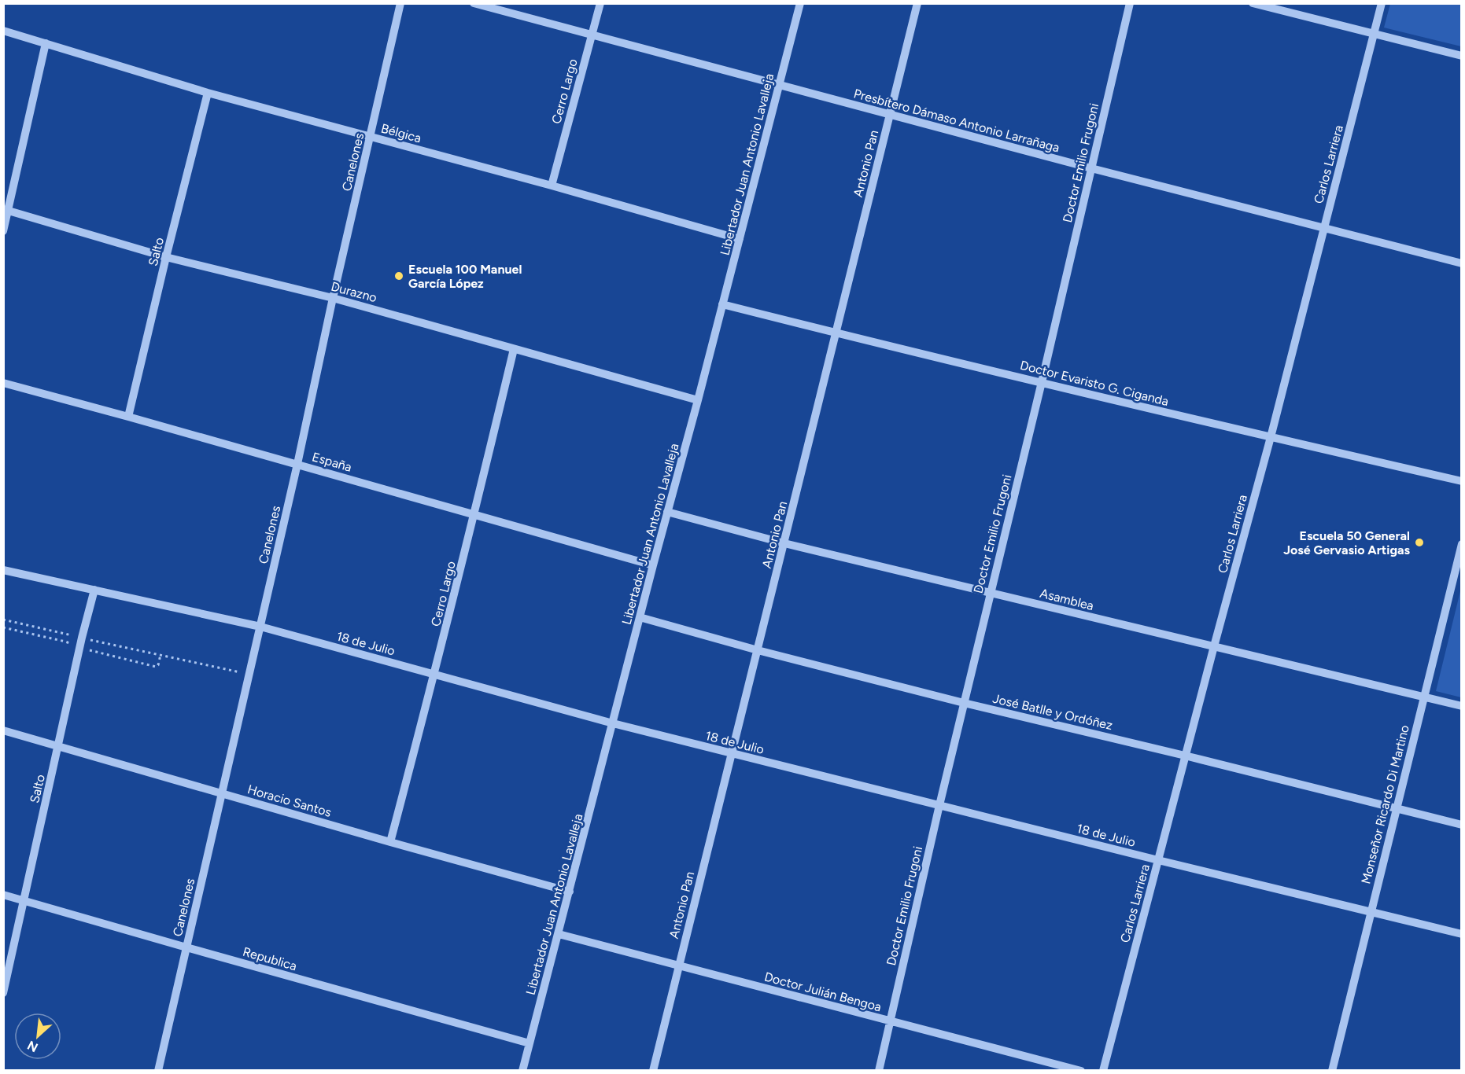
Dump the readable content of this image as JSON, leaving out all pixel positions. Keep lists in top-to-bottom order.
{
  "streets": {
    "street": [
      "Cerro Largo",
      "Presbítero Dámaso Antonio Larrañaga",
      "Bélgica",
      "Canelones",
      "Doctor Emilio Frugoni",
      "Antonio Pan",
      "Libertador Juan Antonio Lavalleja",
      "Carlos Larriera",
      "Salto",
      "Durazno",
      "Doctor Evaristo G. Ciganda",
      "España",
      "Asamblea",
      "18 de Julio",
      "José Batlle y Ordóñez",
      "Horacio Santos",
      "Monseñor Ricardo Di Martino",
      "Republica",
      "Doctor Julián Bengoa"
    ]
  },
  "crossings": [
    ["Cerro Largo", "Presbítero Dámaso Antonio Larrañaga"],
    ["Cerro Largo", "Bélgica"],
    ["Cerro Largo", "Durazno"],
    ["Cerro Largo", "España"],
    ["Cerro Largo", "18 de Julio"],
    ["Cerro Largo", "Horacio Santos"],
    ["Presbítero Dámaso Antonio Larrañaga", "Doctor Emilio Frugoni"],
    ["Presbítero Dámaso Antonio Larrañaga", "Antonio Pan"],
    ["Presbítero Dámaso Antonio Larrañaga", "Libertador Juan Antonio Lavalleja"],
    ["Presbítero Dámaso Antonio Larrañaga", "Carlos Larriera"],
    ["Bélgica", "Canelones"],
    ["Bélgica", "Libertador Juan Antonio Lavalleja"],
    ["Bélgica", "Salto"],
    ["Canelones", "Durazno"],
    ["Canelones", "España"],
    ["Canelones", "18 de Julio"],
    ["Canelones", "Horacio Santos"],
    ["Canelones", "Republica"],
    ["Doctor Emilio Frugoni", "Doctor Evaristo G. Ciganda"],
    ["Doctor Emilio Frugoni", "Asamblea"],
    ["Doctor Emilio Frugoni", "18 de Julio"],
    ["Doctor Emilio Frugoni", "José Batlle y Ordóñez"],
    ["Doctor Emilio Frugoni", "Doctor Julián Bengoa"],
    ["Antonio Pan", "Doctor Evaristo G. Ciganda"],
    ["Antonio Pan", "Asamblea"],
    ["Antonio Pan", "18 de Julio"],
    ["Antonio Pan", "José Batlle y Ordóñez"],
    ["Antonio Pan", "Doctor Julián Bengoa"],
    ["Libertador Juan Antonio Lavalleja", "Durazno"],
    ["Libertador Juan Antonio Lavalleja", "Doctor Evaristo G. Ciganda"],
    ["Libertador Juan Antonio Lavalleja", "España"],
    ["Libertador Juan Antonio Lavalleja", "Asamblea"],
    ["Libertador Juan Antonio Lavalleja", "18 de Julio"],
    ["Libertador Juan Antonio Lavalleja", "José Batlle y Ordóñez"],
    ["Libertador Juan Antonio Lavalleja", "Horacio Santos"],
    ["Libertador Juan Antonio Lavalleja", "Republica"],
    ["Libertador Juan Antonio Lavalleja", "Doctor Julián Bengoa"],
    ["Carlos Larriera", "Doctor Evaristo G. Ciganda"],
    ["Carlos Larriera", "Asamblea"],
    ["Carlos Larriera", "18 de Julio"],
    ["Carlos Larriera", "José Batlle y Ordóñez"],
    ["Salto", "Durazno"],
    ["Salto", "España"],
    ["Salto", "18 de Julio"],
    ["Salto", "Horacio Santos"],
    ["Salto", "Republica"],
    ["Asamblea", "Monseñor Ricardo Di Martino"],
    ["18 de Julio", "Monseñor Ricardo Di Martino"],
    ["José Batlle y Ordóñez", "Monseñor Ricardo Di Martino"]
  ],
  "places": ["Escuela 100 Manuel García López", "Escuela 50 General José Gervasio Artigas"],
  "north": "bottom left"
}
